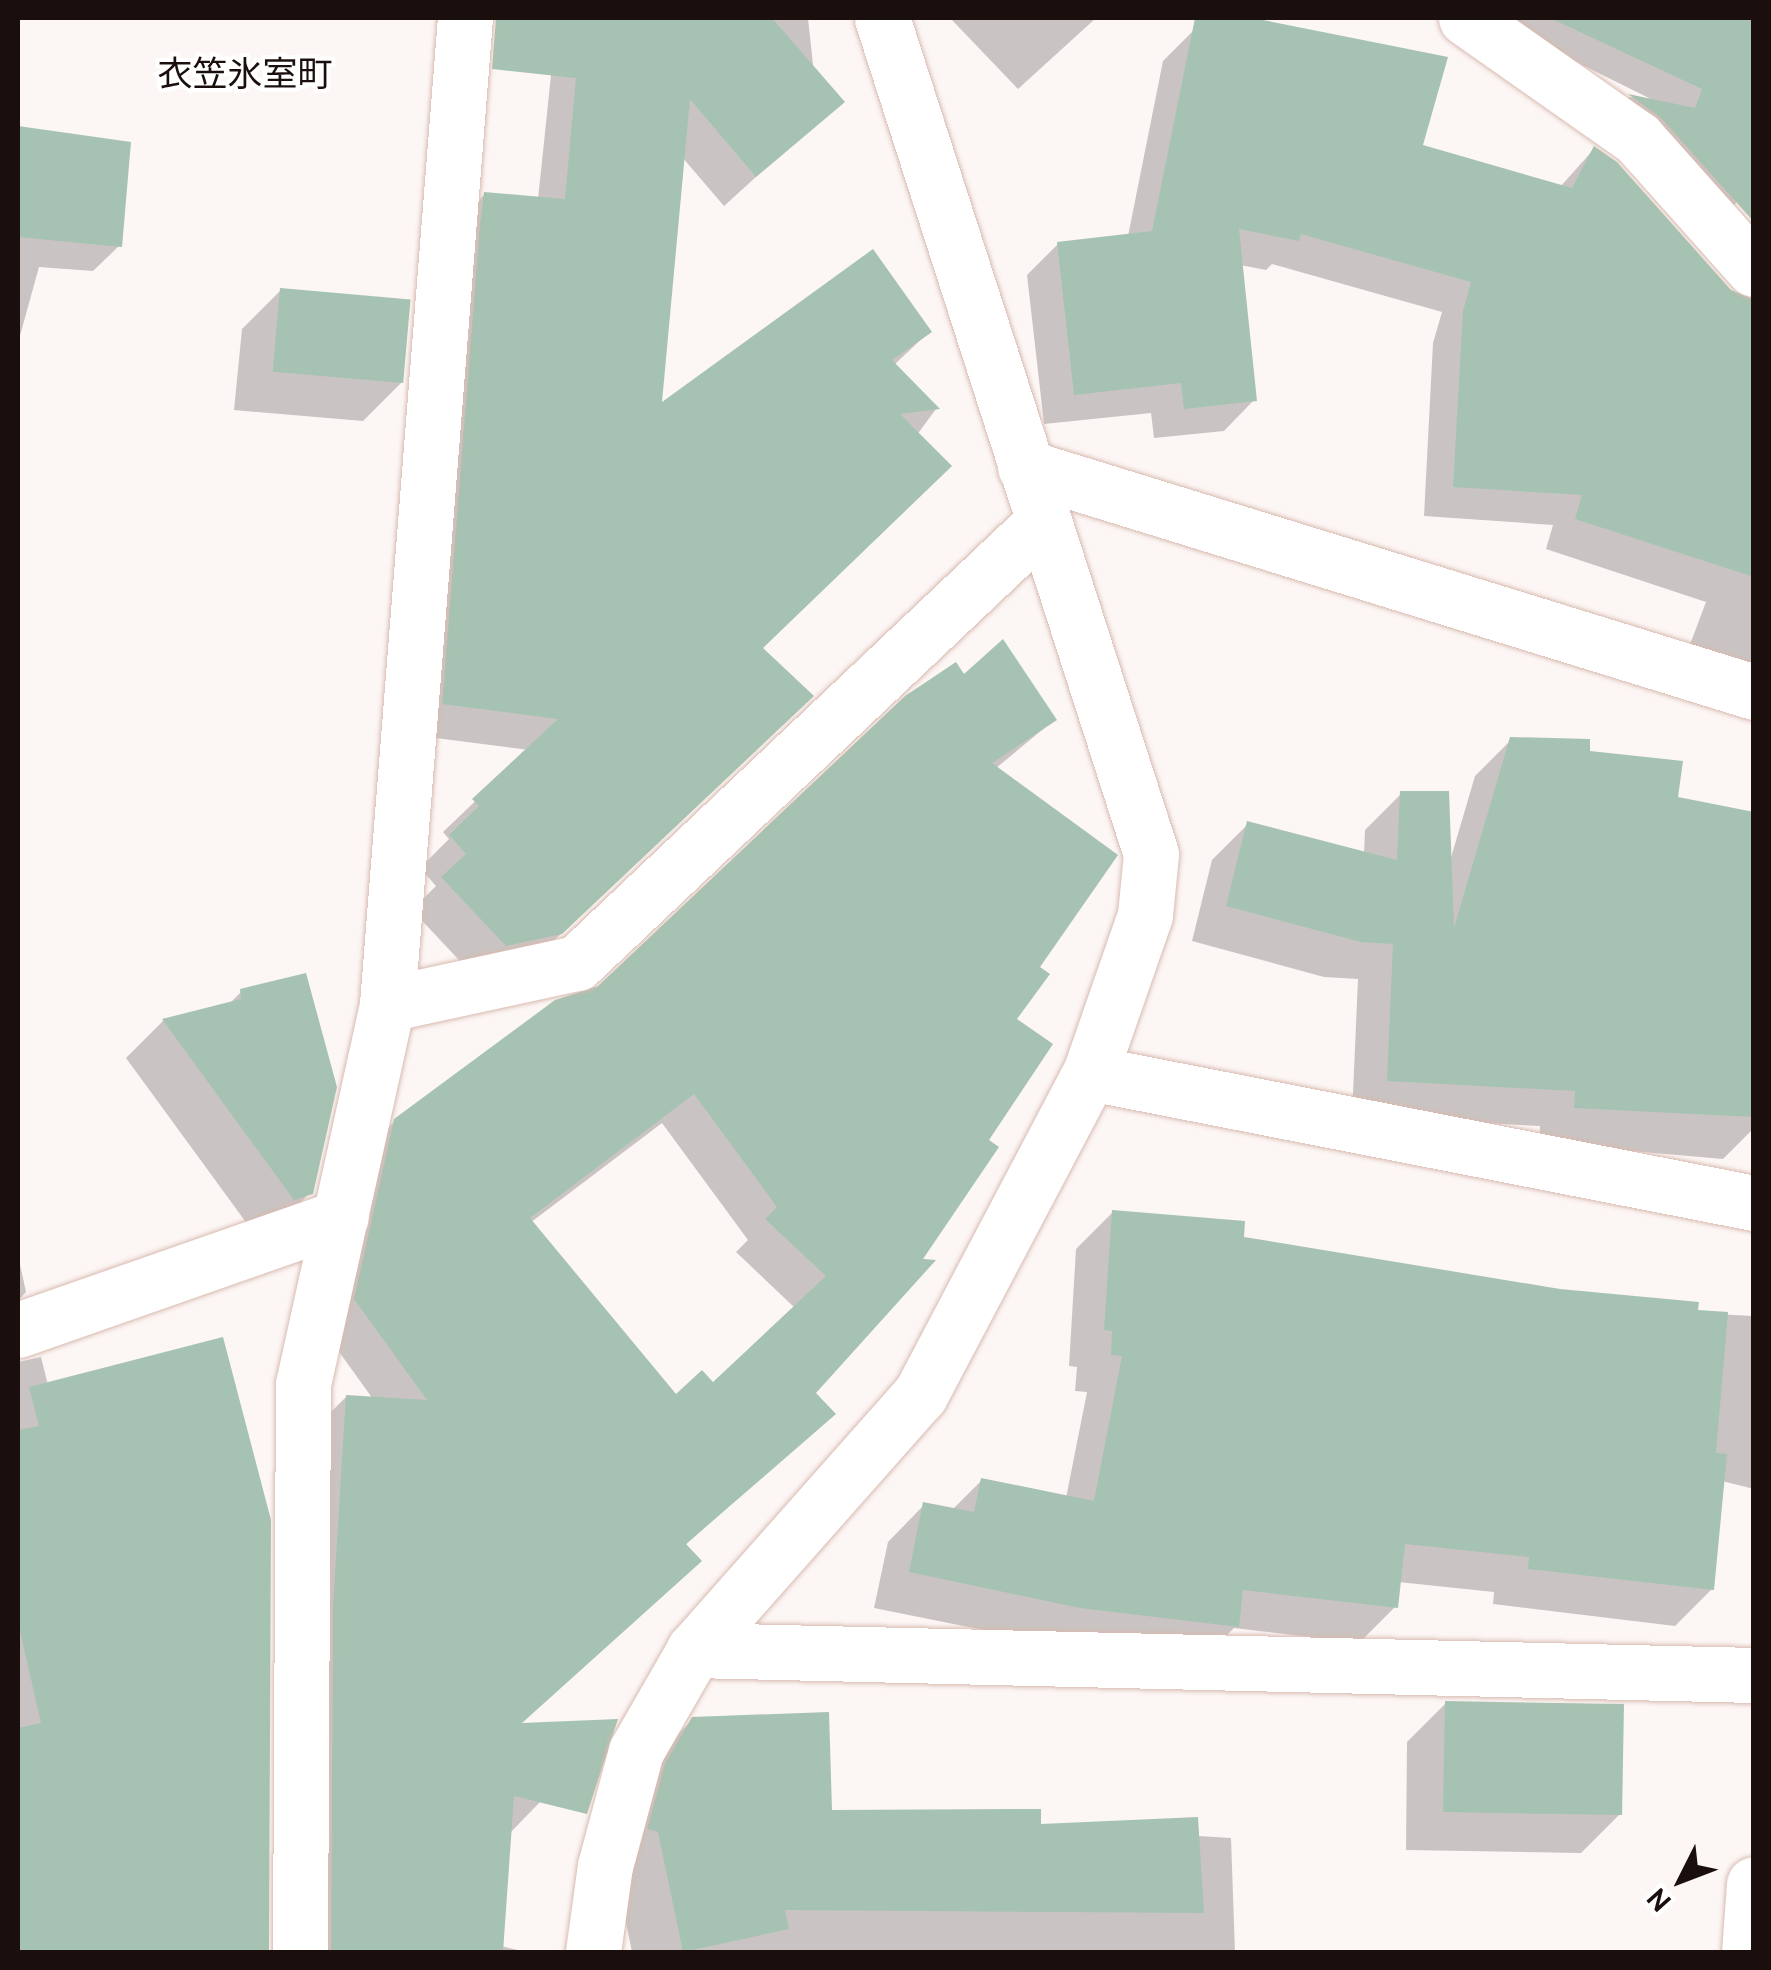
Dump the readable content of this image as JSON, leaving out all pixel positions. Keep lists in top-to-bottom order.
{
  "districts": ["衣笠氷室町"],
  "north": "bottom left"
}
